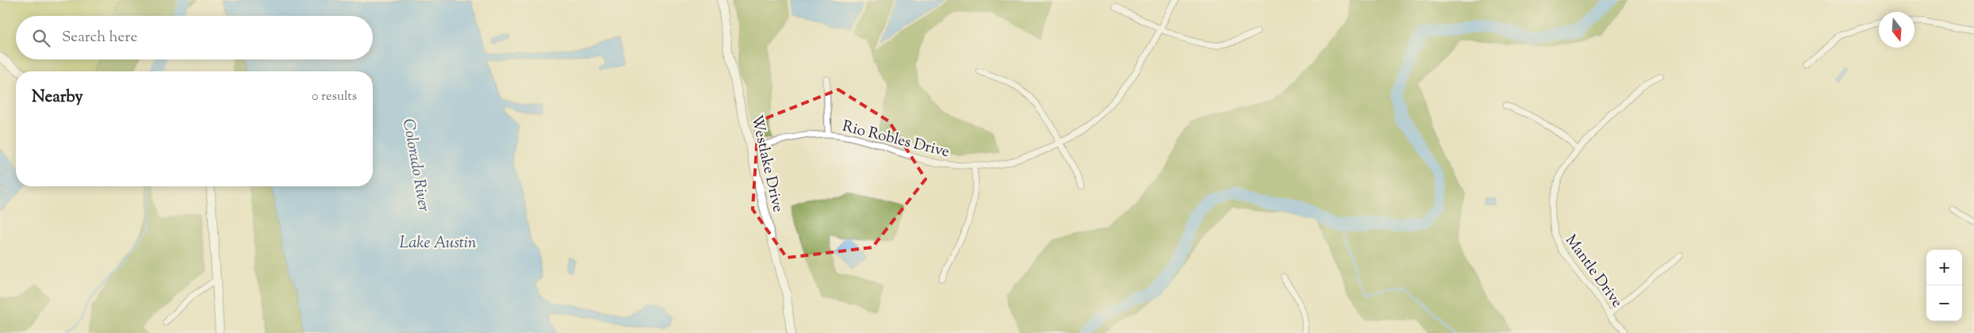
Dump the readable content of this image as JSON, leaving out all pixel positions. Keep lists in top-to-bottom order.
{
  "streets": {
    "street": ["Rio Robles Drive", "Westlake Drive", "Mantle Drive"]
  },
  "crossings": [
    ["Rio Robles Drive", "Westlake Drive"]
  ],
  "water": ["Colorado River", "Lake Austin"],
  "north": "bottom",
  "page": {
    "search": "Search here",
    "heading": ["Nearby", "0 results"],
    "map_buttons": ["+", "−"]
  }
}
